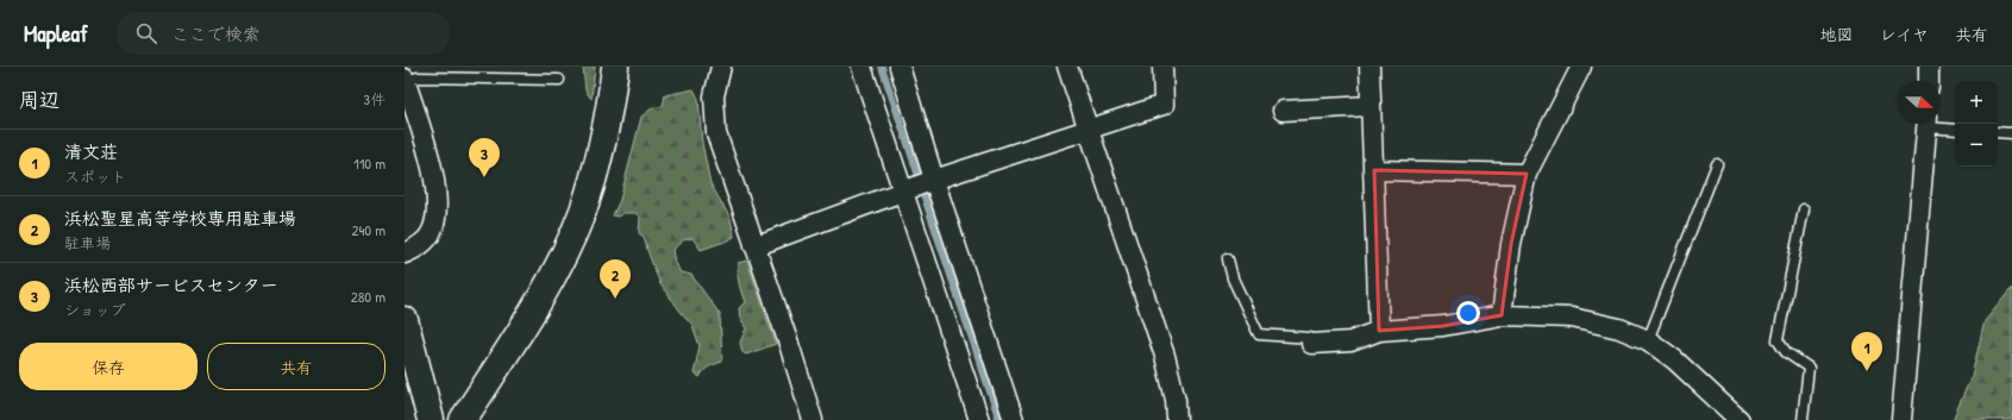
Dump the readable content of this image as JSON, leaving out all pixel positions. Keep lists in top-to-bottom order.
{
  "north": "right",
  "page": {
    "header": "Mapleaf",
    "search": "ここで検索",
    "nav": ["地図", "レイヤ", "共有"],
    "heading": ["周辺", "3件"],
    "map_buttons": ["+", "−"],
    "list": [
      {
        "mark": "1",
        "name": "清文荘",
        "note": "スポット",
        "value": "110 m"
      },
      {
        "mark": "2",
        "name": "浜松聖星高等学校専用駐車場",
        "note": "駐車場",
        "value": "240 m"
      },
      {
        "mark": "3",
        "name": "浜松西部サービスセンター",
        "note": "ショップ",
        "value": "280 m"
      }
    ],
    "pins": ["3", "2", "1"],
    "buttons": ["保存", "共有"]
  }
}
